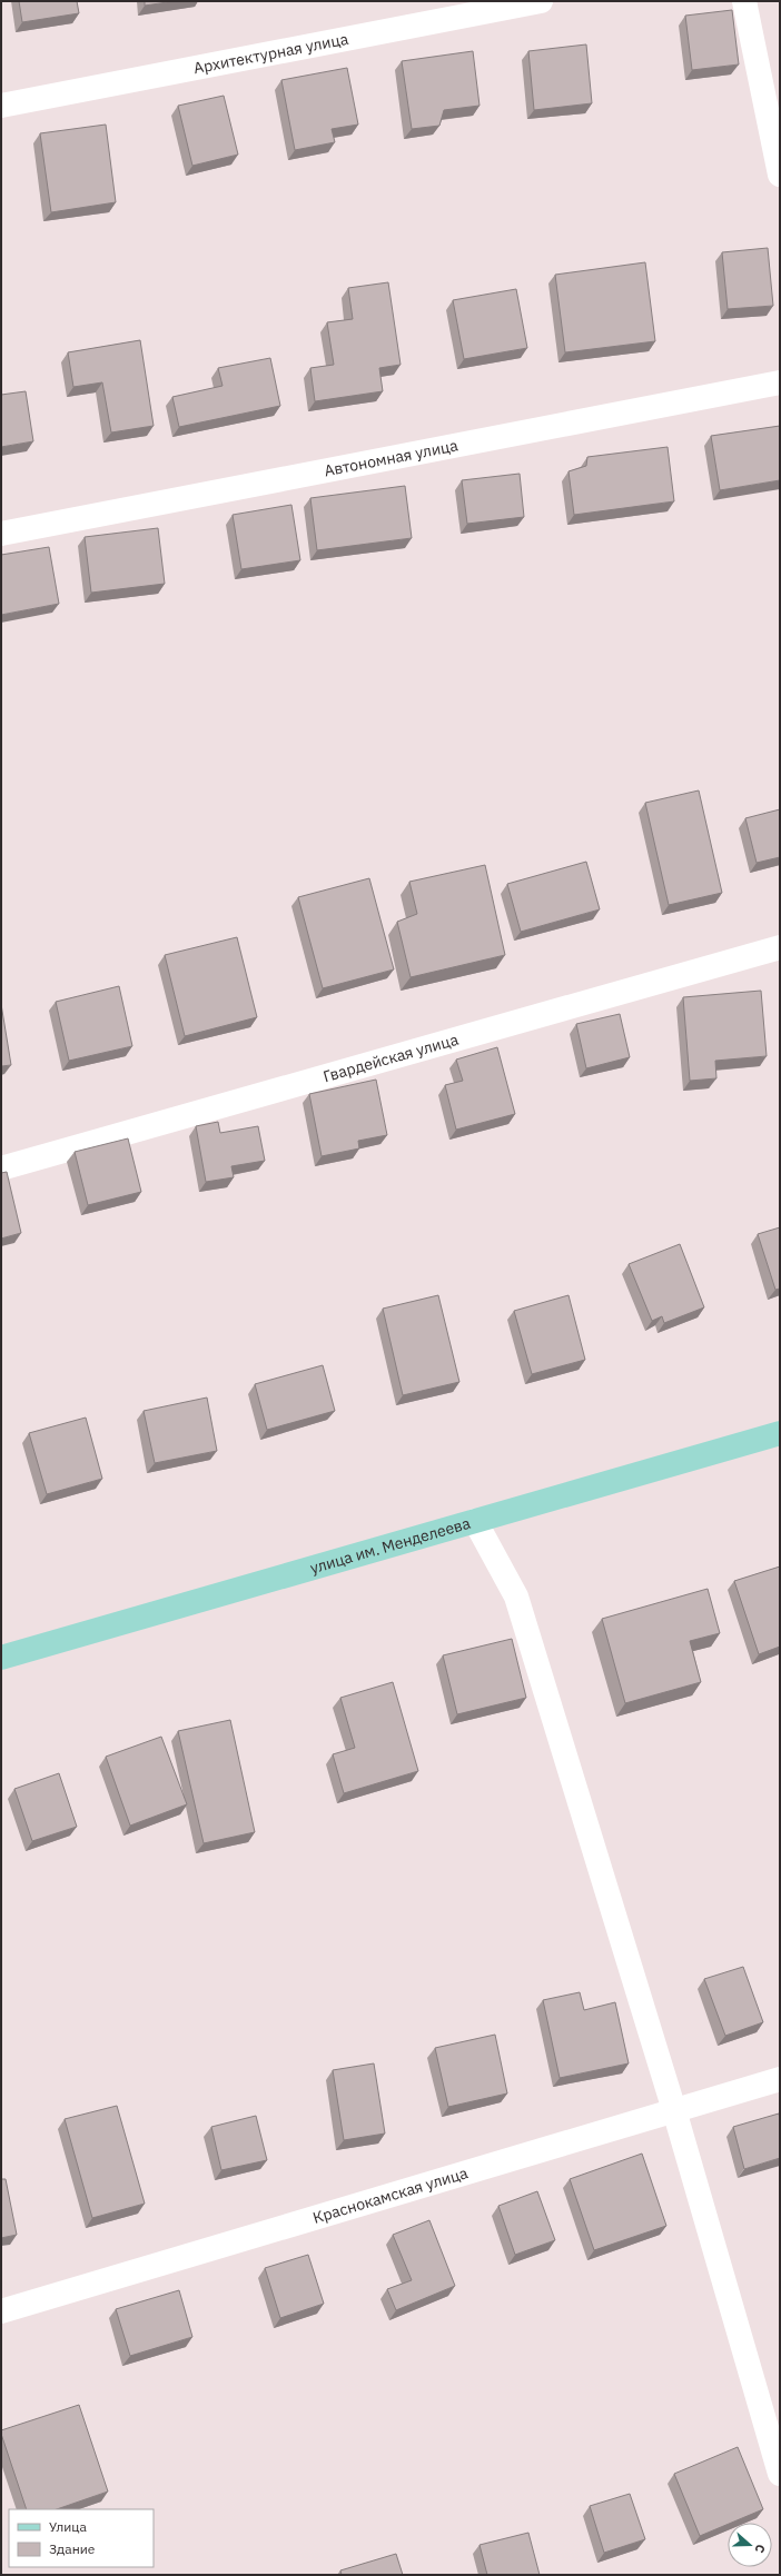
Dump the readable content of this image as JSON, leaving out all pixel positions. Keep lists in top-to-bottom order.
{
  "streets": {
    "main road": ["улица им. Менделеева"],
    "street": [
      "Архитектурная улица",
      "Автономная улица",
      "Гвардейская улица",
      "Краснокамская улица"
    ]
  },
  "legend": ["Улица", "Здание"],
  "north": "right"
}
